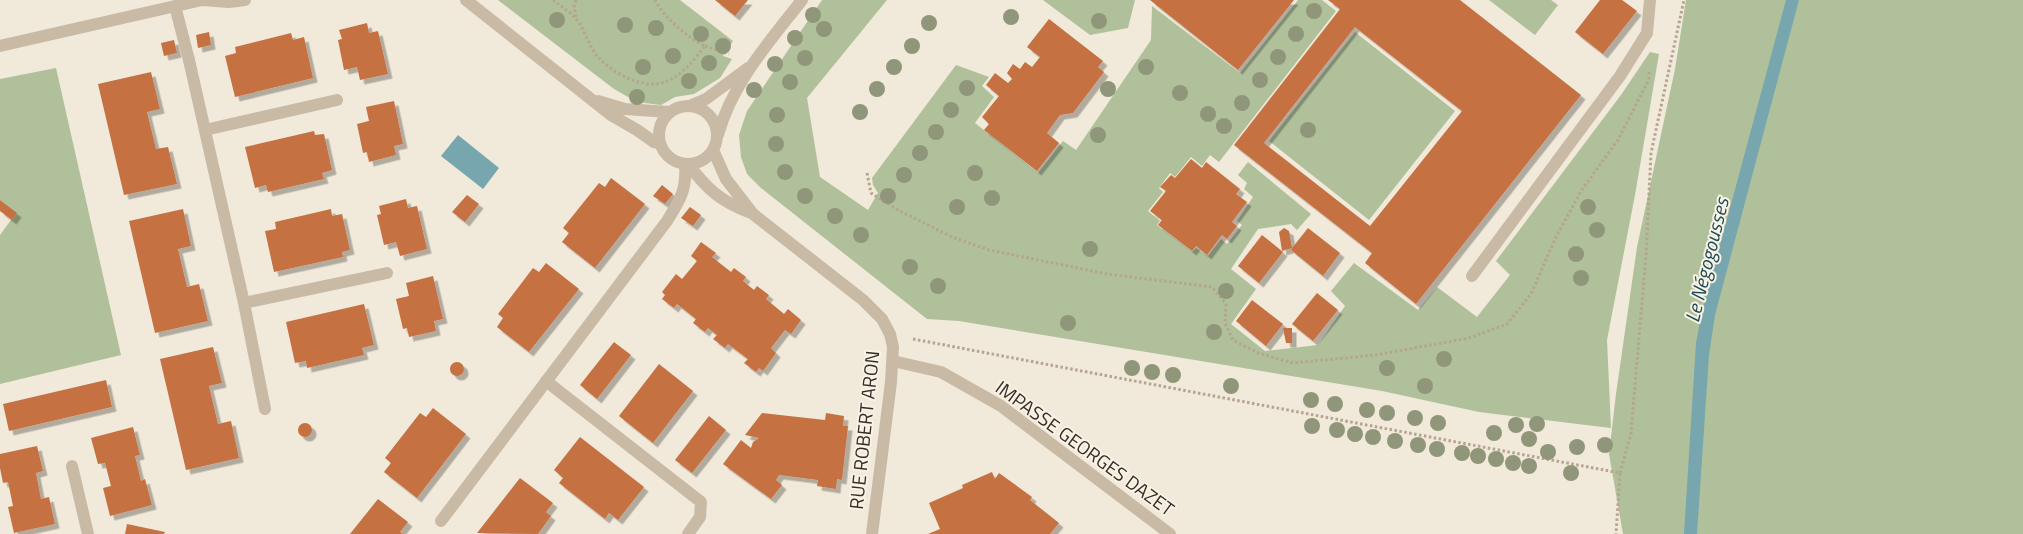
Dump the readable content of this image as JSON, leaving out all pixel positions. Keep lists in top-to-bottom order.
{
  "streets": {
    "street": ["RUE ROBERT ARON", "IMPASSE GEORGES DAZET"]
  },
  "crossings": [
    ["RUE ROBERT ARON", "IMPASSE GEORGES DAZET"]
  ],
  "water": ["Le Négogousses"]
}
